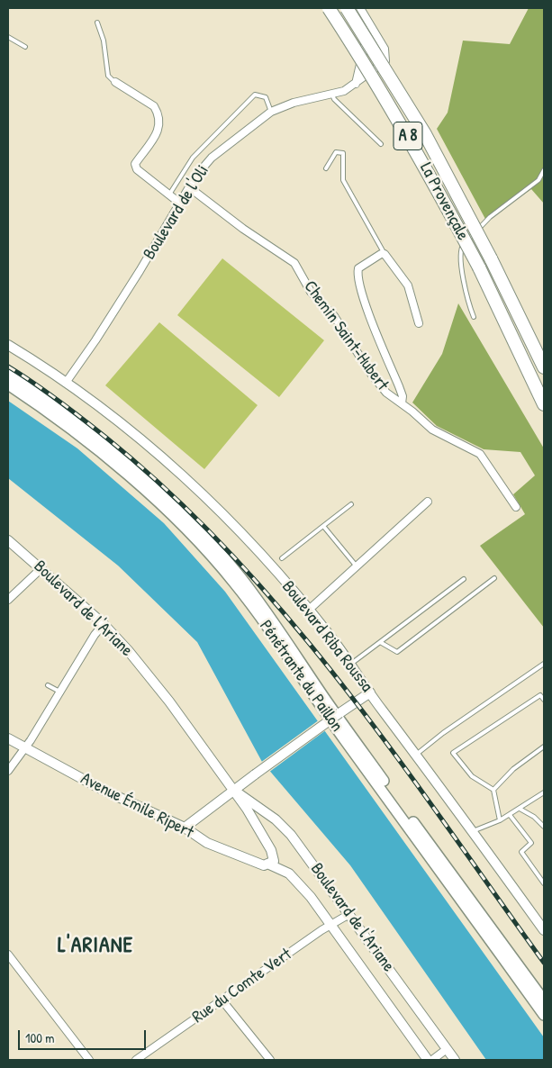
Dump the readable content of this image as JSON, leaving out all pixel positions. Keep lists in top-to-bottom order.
{
  "streets": {
    "highway": ["A 8", "La Provençale"],
    "main road": ["Pénétrante du Paillon"],
    "street": [
      "Boulevard de l'Oli",
      "Chemin Saint-Hubert",
      "Boulevard de l'Ariane",
      "Boulevard Riba Roussa",
      "Avenue Émile Ripert",
      "Rue du Comte Vert"
    ]
  },
  "crossings": [
    ["Boulevard de l'Oli", "Chemin Saint-Hubert"],
    ["Boulevard de l'Oli", "Boulevard Riba Roussa"],
    ["Boulevard de l'Ariane", "Avenue Émile Ripert"],
    ["Boulevard de l'Ariane", "Rue du Comte Vert"]
  ],
  "districts": ["L'ARIANE"],
  "scale_bar": "100 m"
}
